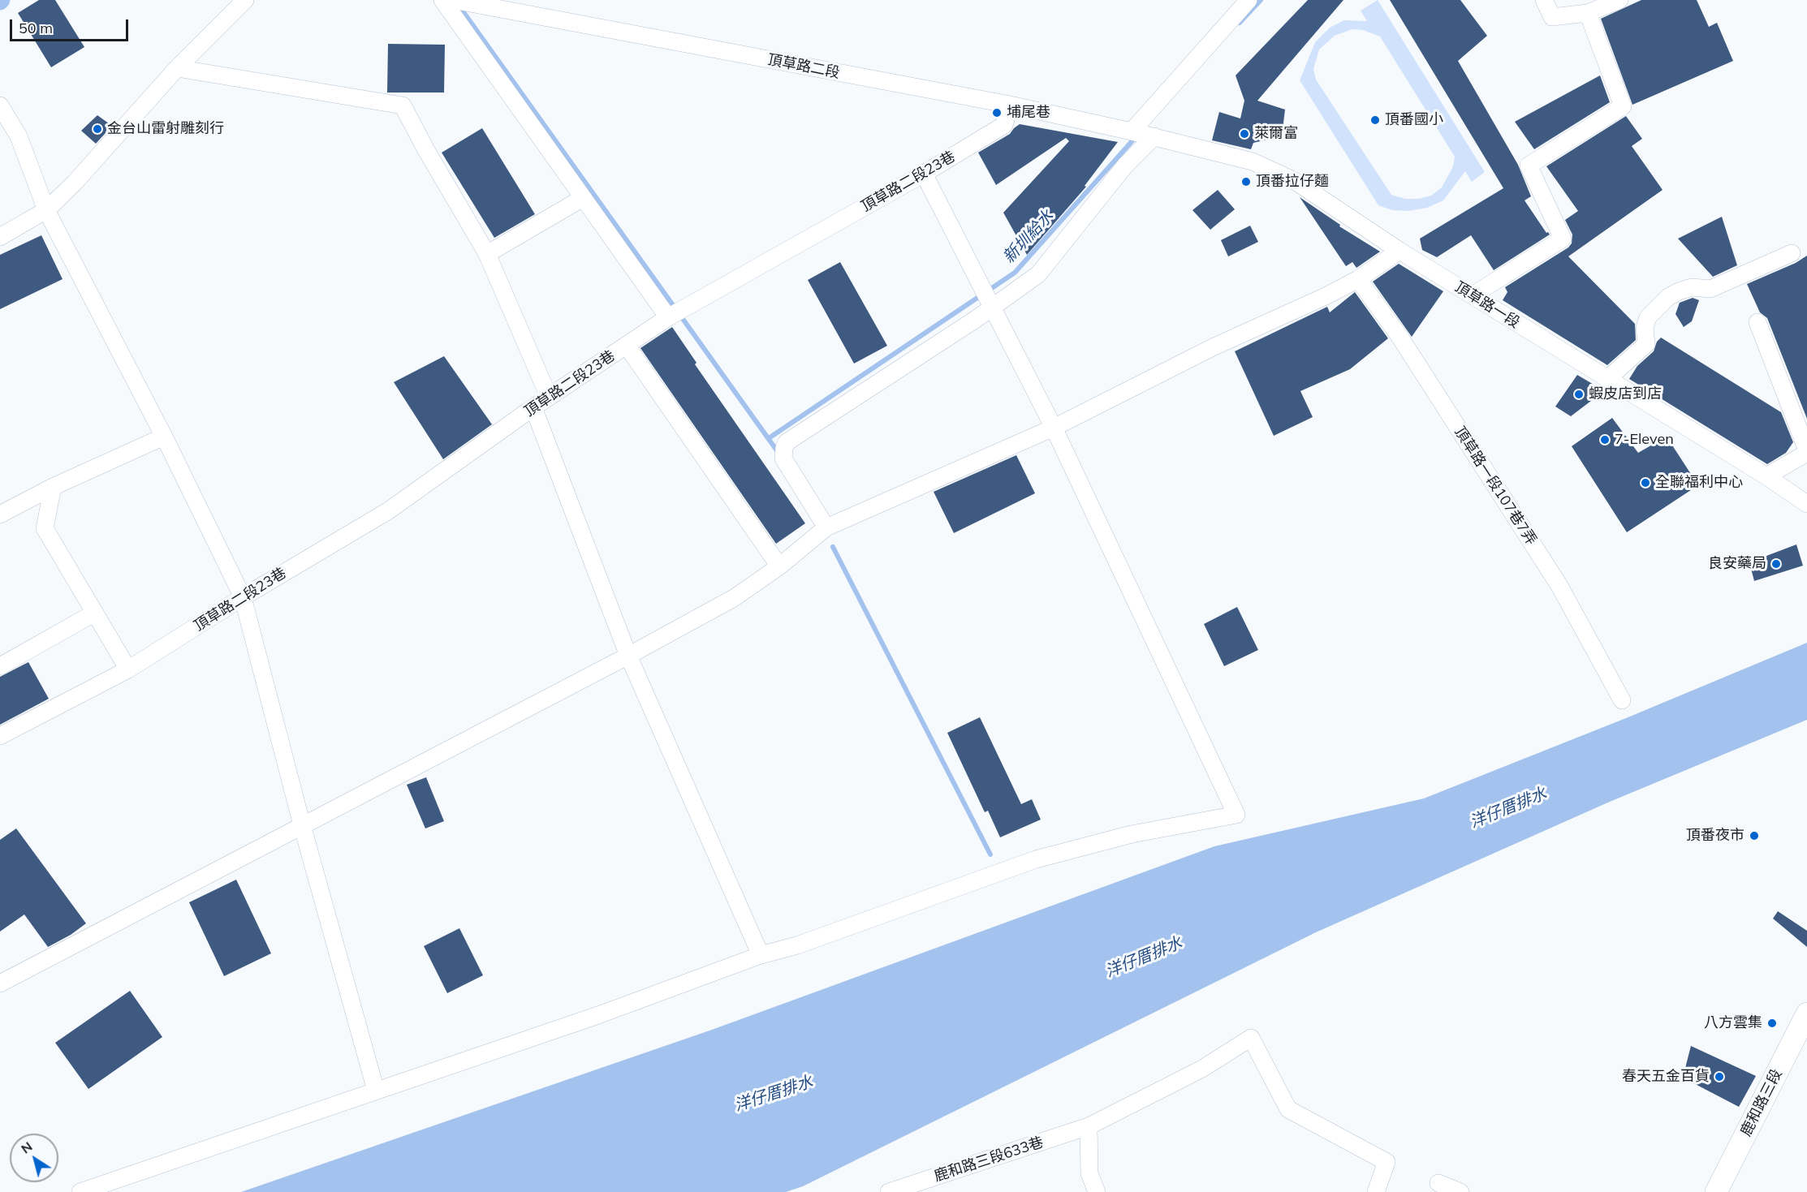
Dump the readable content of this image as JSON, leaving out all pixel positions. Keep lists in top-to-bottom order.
{
  "streets": {
    "main road": ["鹿和路三段"],
    "street": [
      "頂草路二段",
      "頂草路二段23巷",
      "頂草路一段",
      "頂草路一段107巷7弄",
      "鹿和路三段633巷"
    ]
  },
  "crossings": [
    ["頂草路二段", "頂草路二段23巷"],
    ["頂草路二段", "頂草路一段"]
  ],
  "water": ["新圳給水", "洋仔厝排水"],
  "places": [
    "埔尾巷",
    "頂番國小",
    "金台山雷射雕刻行",
    "萊爾富",
    "頂番拉仔麵",
    "蝦皮店到店",
    "7-Eleven",
    "全聯福利中心",
    "良安藥局",
    "頂番夜市",
    "八方雲集",
    "春天五金百貨"
  ],
  "scale_bar": "50 m",
  "north": "top left"
}
